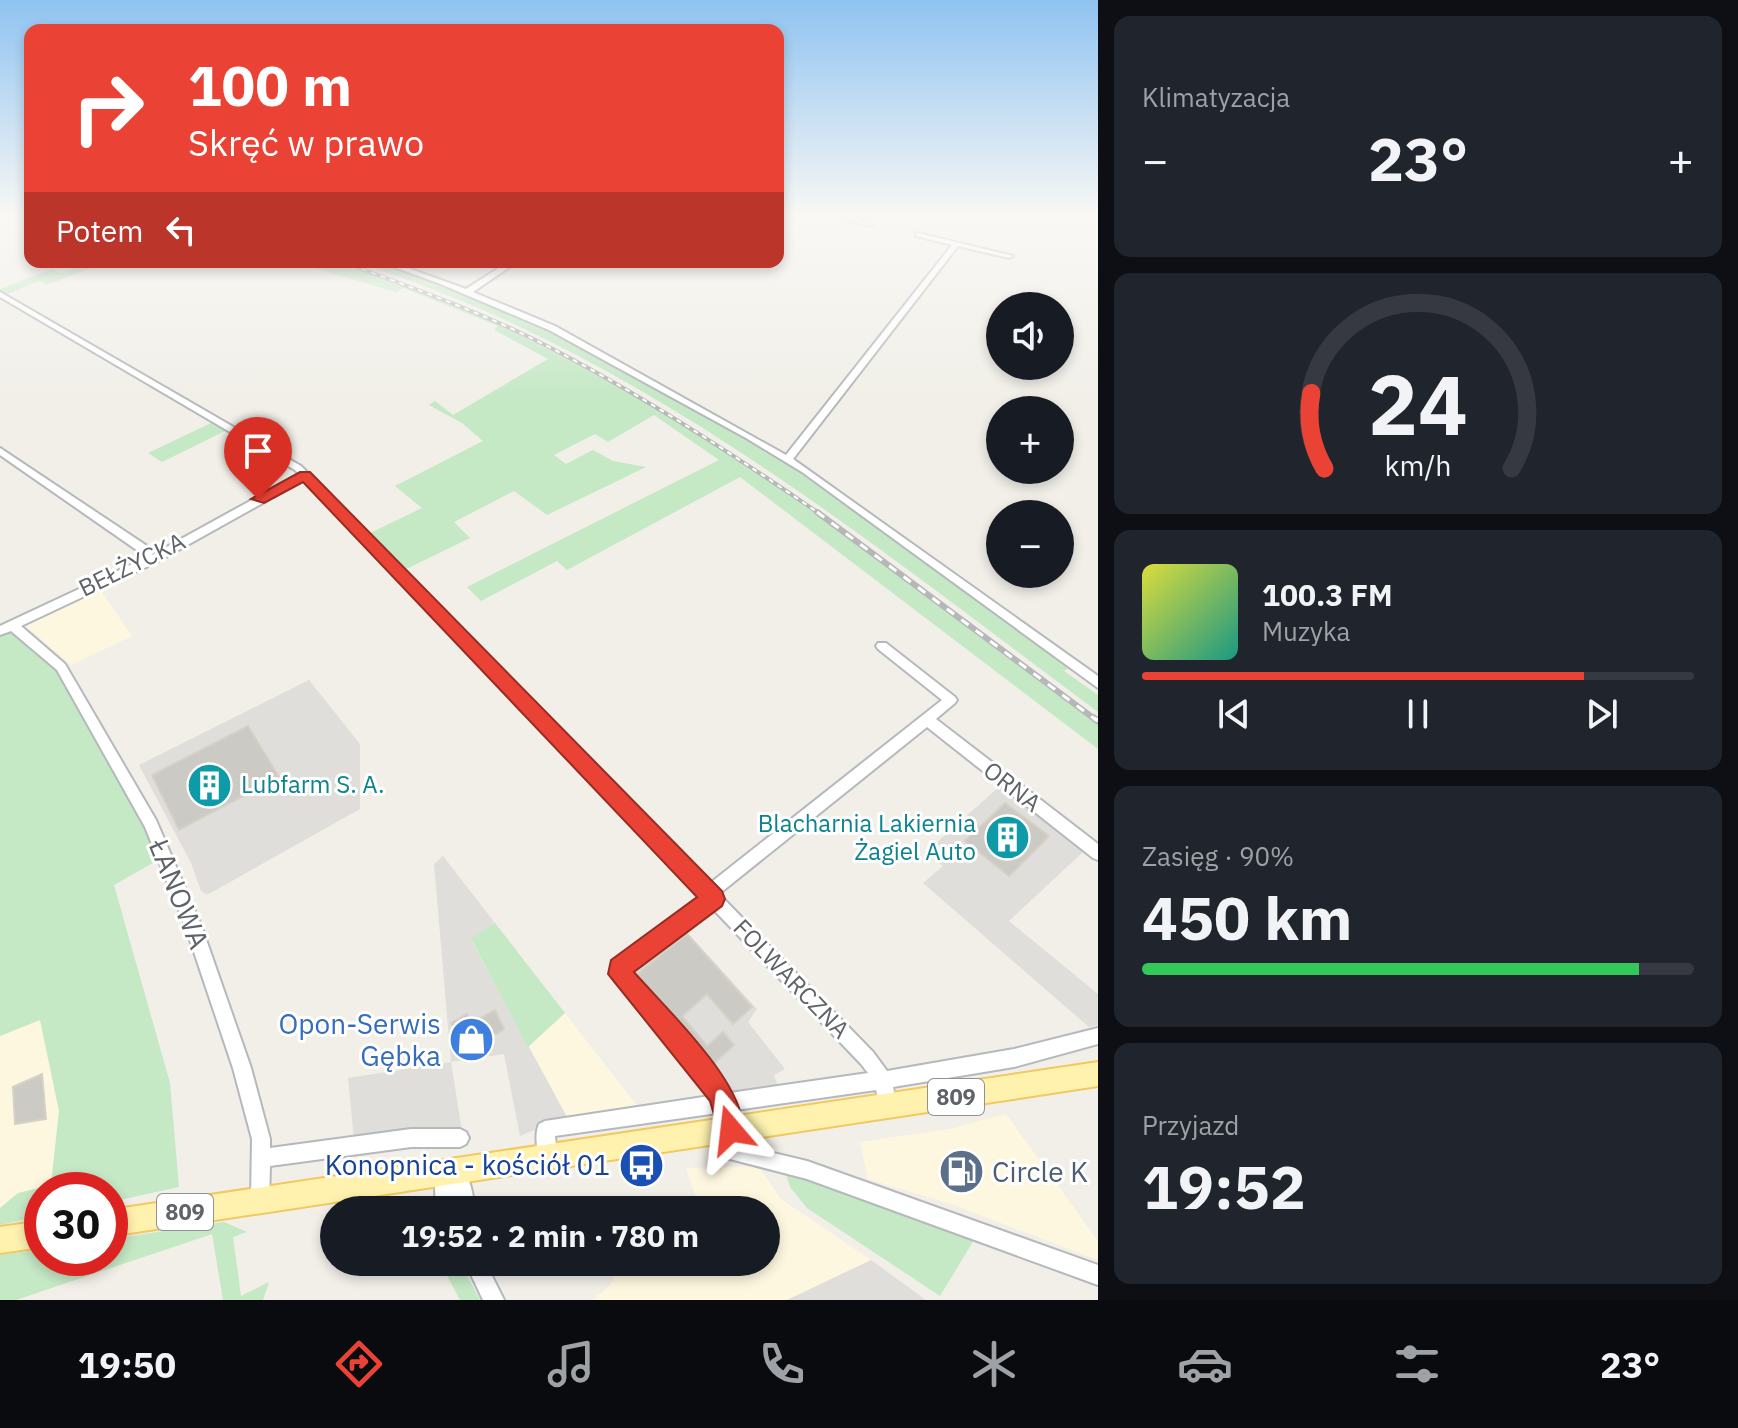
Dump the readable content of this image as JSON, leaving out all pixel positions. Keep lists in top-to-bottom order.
{
  "streets": {
    "main road": ["809"],
    "street": [
      "BEŁŻYCKA",
      "ORNA",
      "ŁANOWA",
      "FOLWARCZNA"
    ]
  },
  "crossings": [
    ["BEŁŻYCKA", "ŁANOWA"],
    ["BEŁŻYCKA", "FOLWARCZNA"],
    ["ŁANOWA", "809"]
  ],
  "places": {
    "building": ["Lubfarm S. A.", "Blacharnia Lakiernia Żagiel Auto"],
    "shop": ["Opon-Serwis Gębka"],
    "bus stop": ["Konopnica - kościół 01"],
    "fuel station": ["Circle K"]
  },
  "page": {
    "tile": [
      "Klimatyzacja",
      ["Zasięg · 90%", "450 km"],
      ["Przyjazd", "19:52"]
    ],
    "turn": ["100 m", "Skręć w prawo"],
    "heat": ["−", "23°", "+"],
    "then": "Potem",
    "map_buttons": ["+", "−"],
    "song": ["100.3 FM", "Muzyka"],
    "limit": "30",
    "trip": "19:52 · 2 min · 780 m",
    "tabs": ["19:50", "23°"],
    "gauge": ["24", "km/h"]
  }
}
